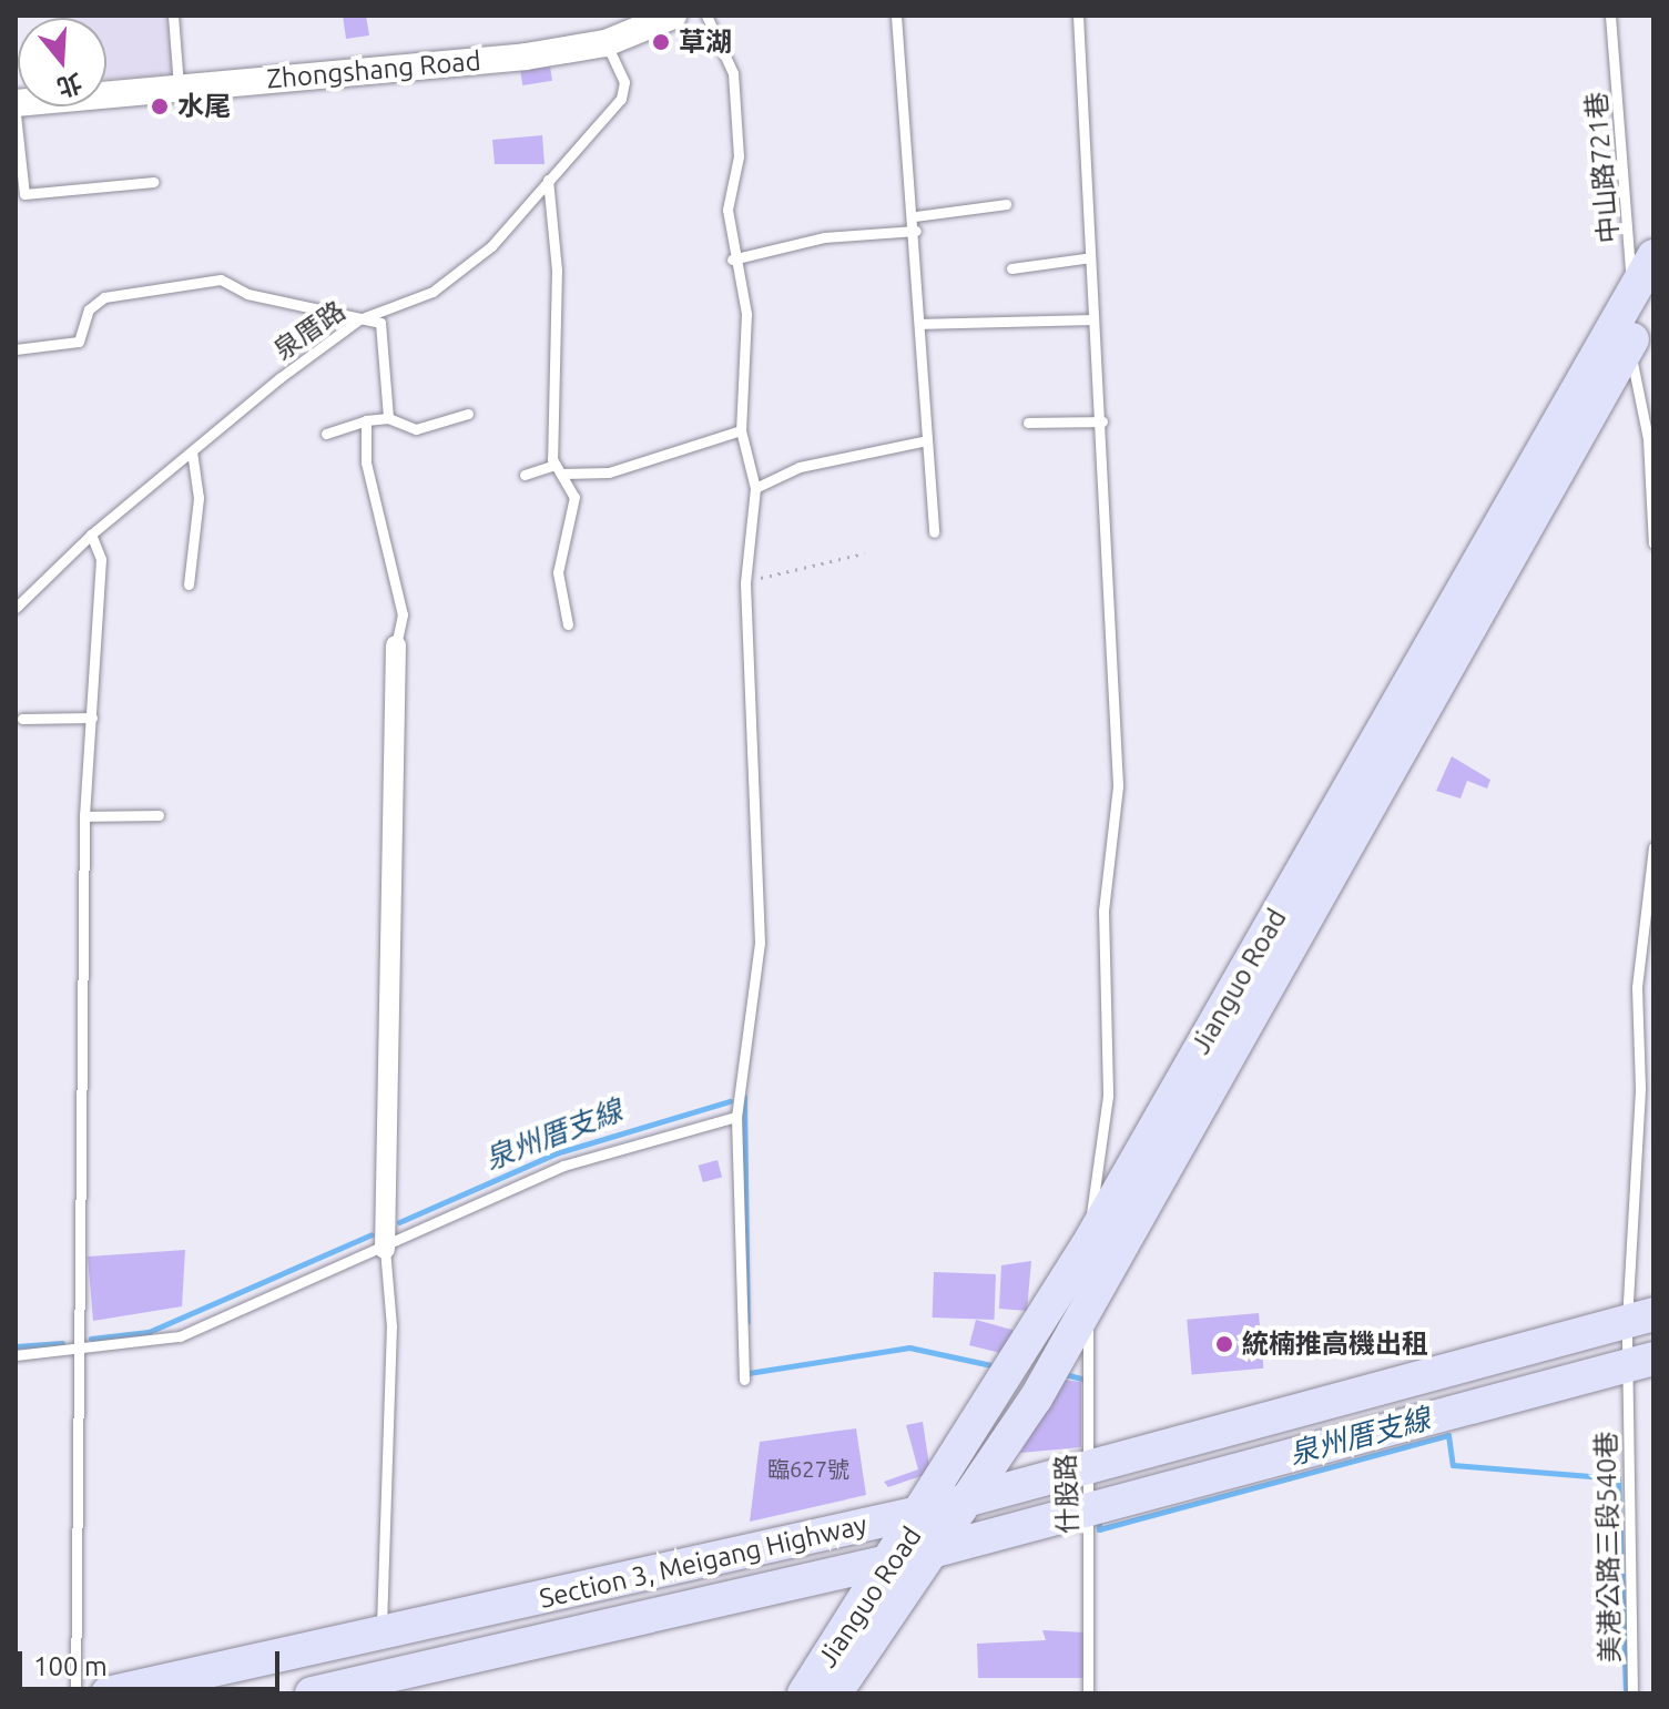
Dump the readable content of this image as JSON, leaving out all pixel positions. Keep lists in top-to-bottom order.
{
  "streets": {
    "main road": ["Jianguo Road", "Section 3, Meigang Highway"],
    "street": ["Zhongshang Road"],
    "lane": [
      "中山路721巷",
      "泉厝路",
      "什股路",
      "美港公路三段540巷"
    ]
  },
  "crossings": [
    ["Zhongshang Road", "泉厝路"],
    ["中山路721巷", "Jianguo Road"],
    ["Jianguo Road", "什股路"],
    ["Jianguo Road", "Section 3, Meigang Highway"],
    ["什股路", "Section 3, Meigang Highway"],
    ["美港公路三段540巷", "Section 3, Meigang Highway"]
  ],
  "water": ["泉州厝支線"],
  "places": ["草湖", "水尾", "統楠推高機出租"],
  "house_numbers": ["臨627號"],
  "scale_bar": "100 m",
  "north": "bottom"
}
